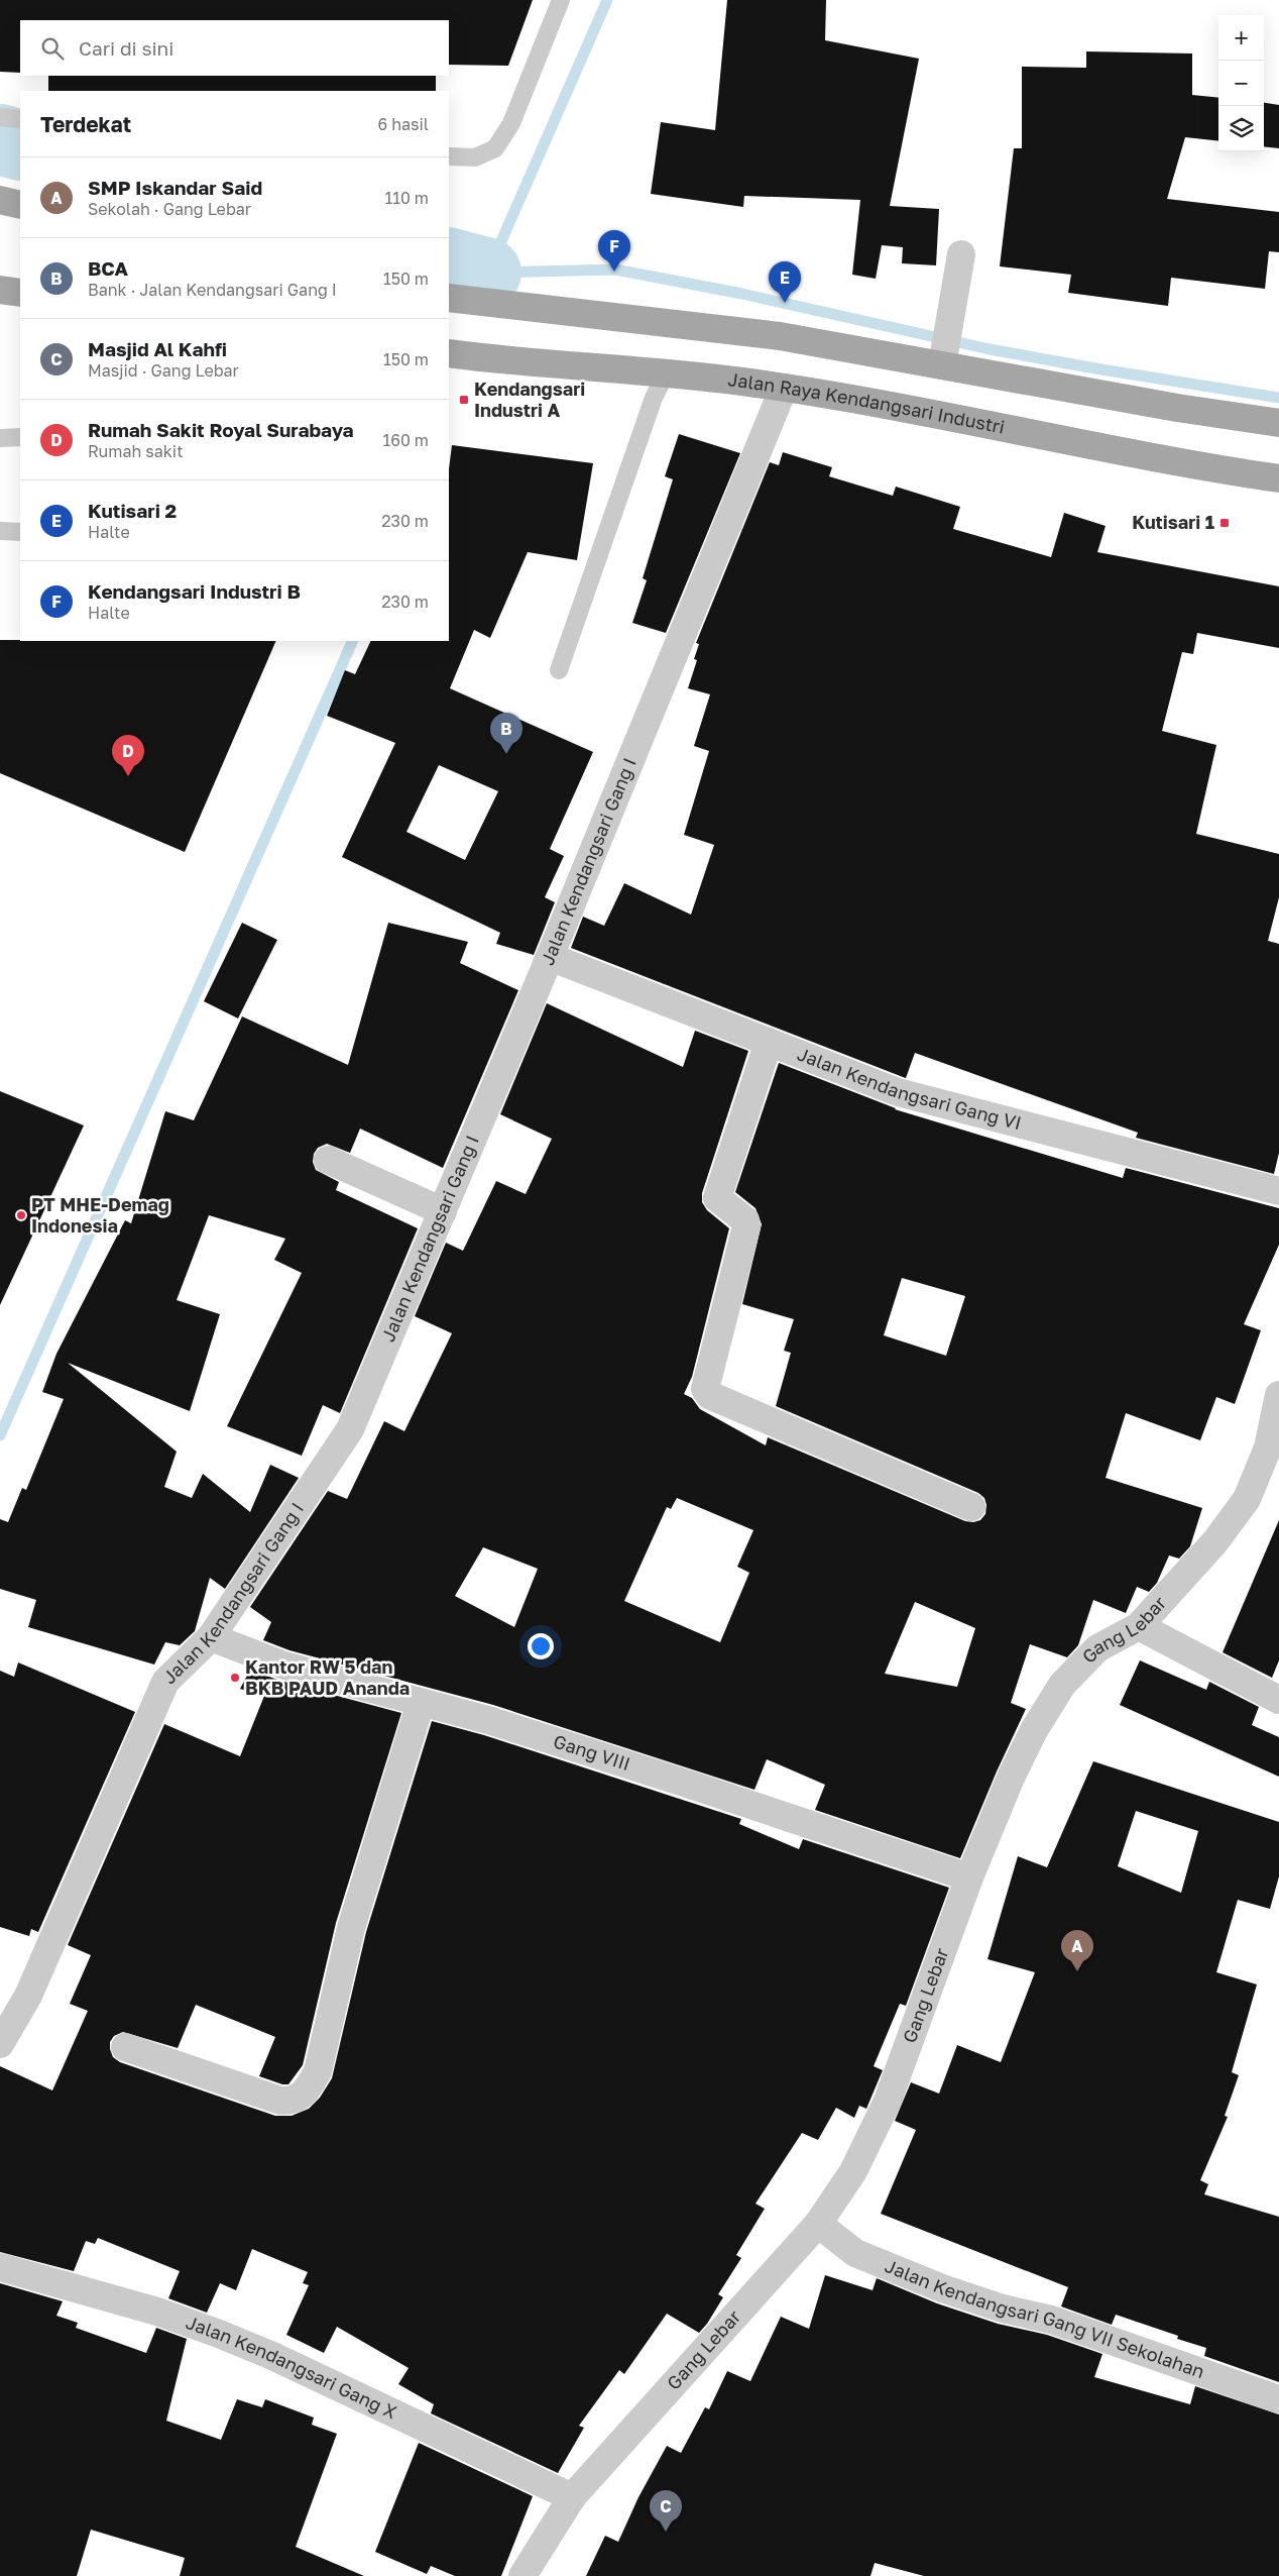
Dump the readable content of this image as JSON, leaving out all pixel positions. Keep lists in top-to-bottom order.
{
  "streets": {
    "main road": ["Jalan Raya Kendangsari Industri"],
    "street": [
      "Jalan Kendangsari Gang I",
      "Jalan Kendangsari Gang VI",
      "Gang Lebar",
      "Gang VIII",
      "Jalan Kendangsari Gang VII Sekolahan",
      "Jalan Kendangsari Gang X"
    ]
  },
  "crossings": [
    ["Jalan Raya Kendangsari Industri", "Jalan Kendangsari Gang I"],
    ["Jalan Kendangsari Gang I", "Jalan Kendangsari Gang VI"],
    ["Jalan Kendangsari Gang I", "Gang VIII"],
    ["Gang Lebar", "Gang VIII"],
    ["Gang Lebar", "Jalan Kendangsari Gang VII Sekolahan"],
    ["Gang Lebar", "Jalan Kendangsari Gang X"]
  ],
  "places": {
    "transit": ["Kendangsari Industri A", "Kutisari 1"],
    "other": ["PT MHE-Demag Indonesia", "Kantor RW 5 dan BKB PAUD Ananda"]
  },
  "page": {
    "map_buttons": ["+", "−"],
    "search": "Cari di sini",
    "heading": ["Terdekat", "6 hasil"],
    "list": [
      {
        "mark": "A",
        "name": "SMP Iskandar Said",
        "note": "Sekolah · Gang Lebar",
        "value": "110 m"
      },
      {
        "mark": "B",
        "name": "BCA",
        "note": "Bank · Jalan Kendangsari Gang I",
        "value": "150 m"
      },
      {
        "mark": "C",
        "name": "Masjid Al Kahfi",
        "note": "Masjid · Gang Lebar",
        "value": "150 m"
      },
      {
        "mark": "D",
        "name": "Rumah Sakit Royal Surabaya",
        "note": "Rumah sakit",
        "value": "160 m"
      },
      {
        "mark": "E",
        "name": "Kutisari 2",
        "note": "Halte",
        "value": "230 m"
      },
      {
        "mark": "F",
        "name": "Kendangsari Industri B",
        "note": "Halte",
        "value": "230 m"
      }
    ],
    "pins": [
      "F",
      "E",
      "B",
      "D",
      "A",
      "C"
    ]
  }
}
